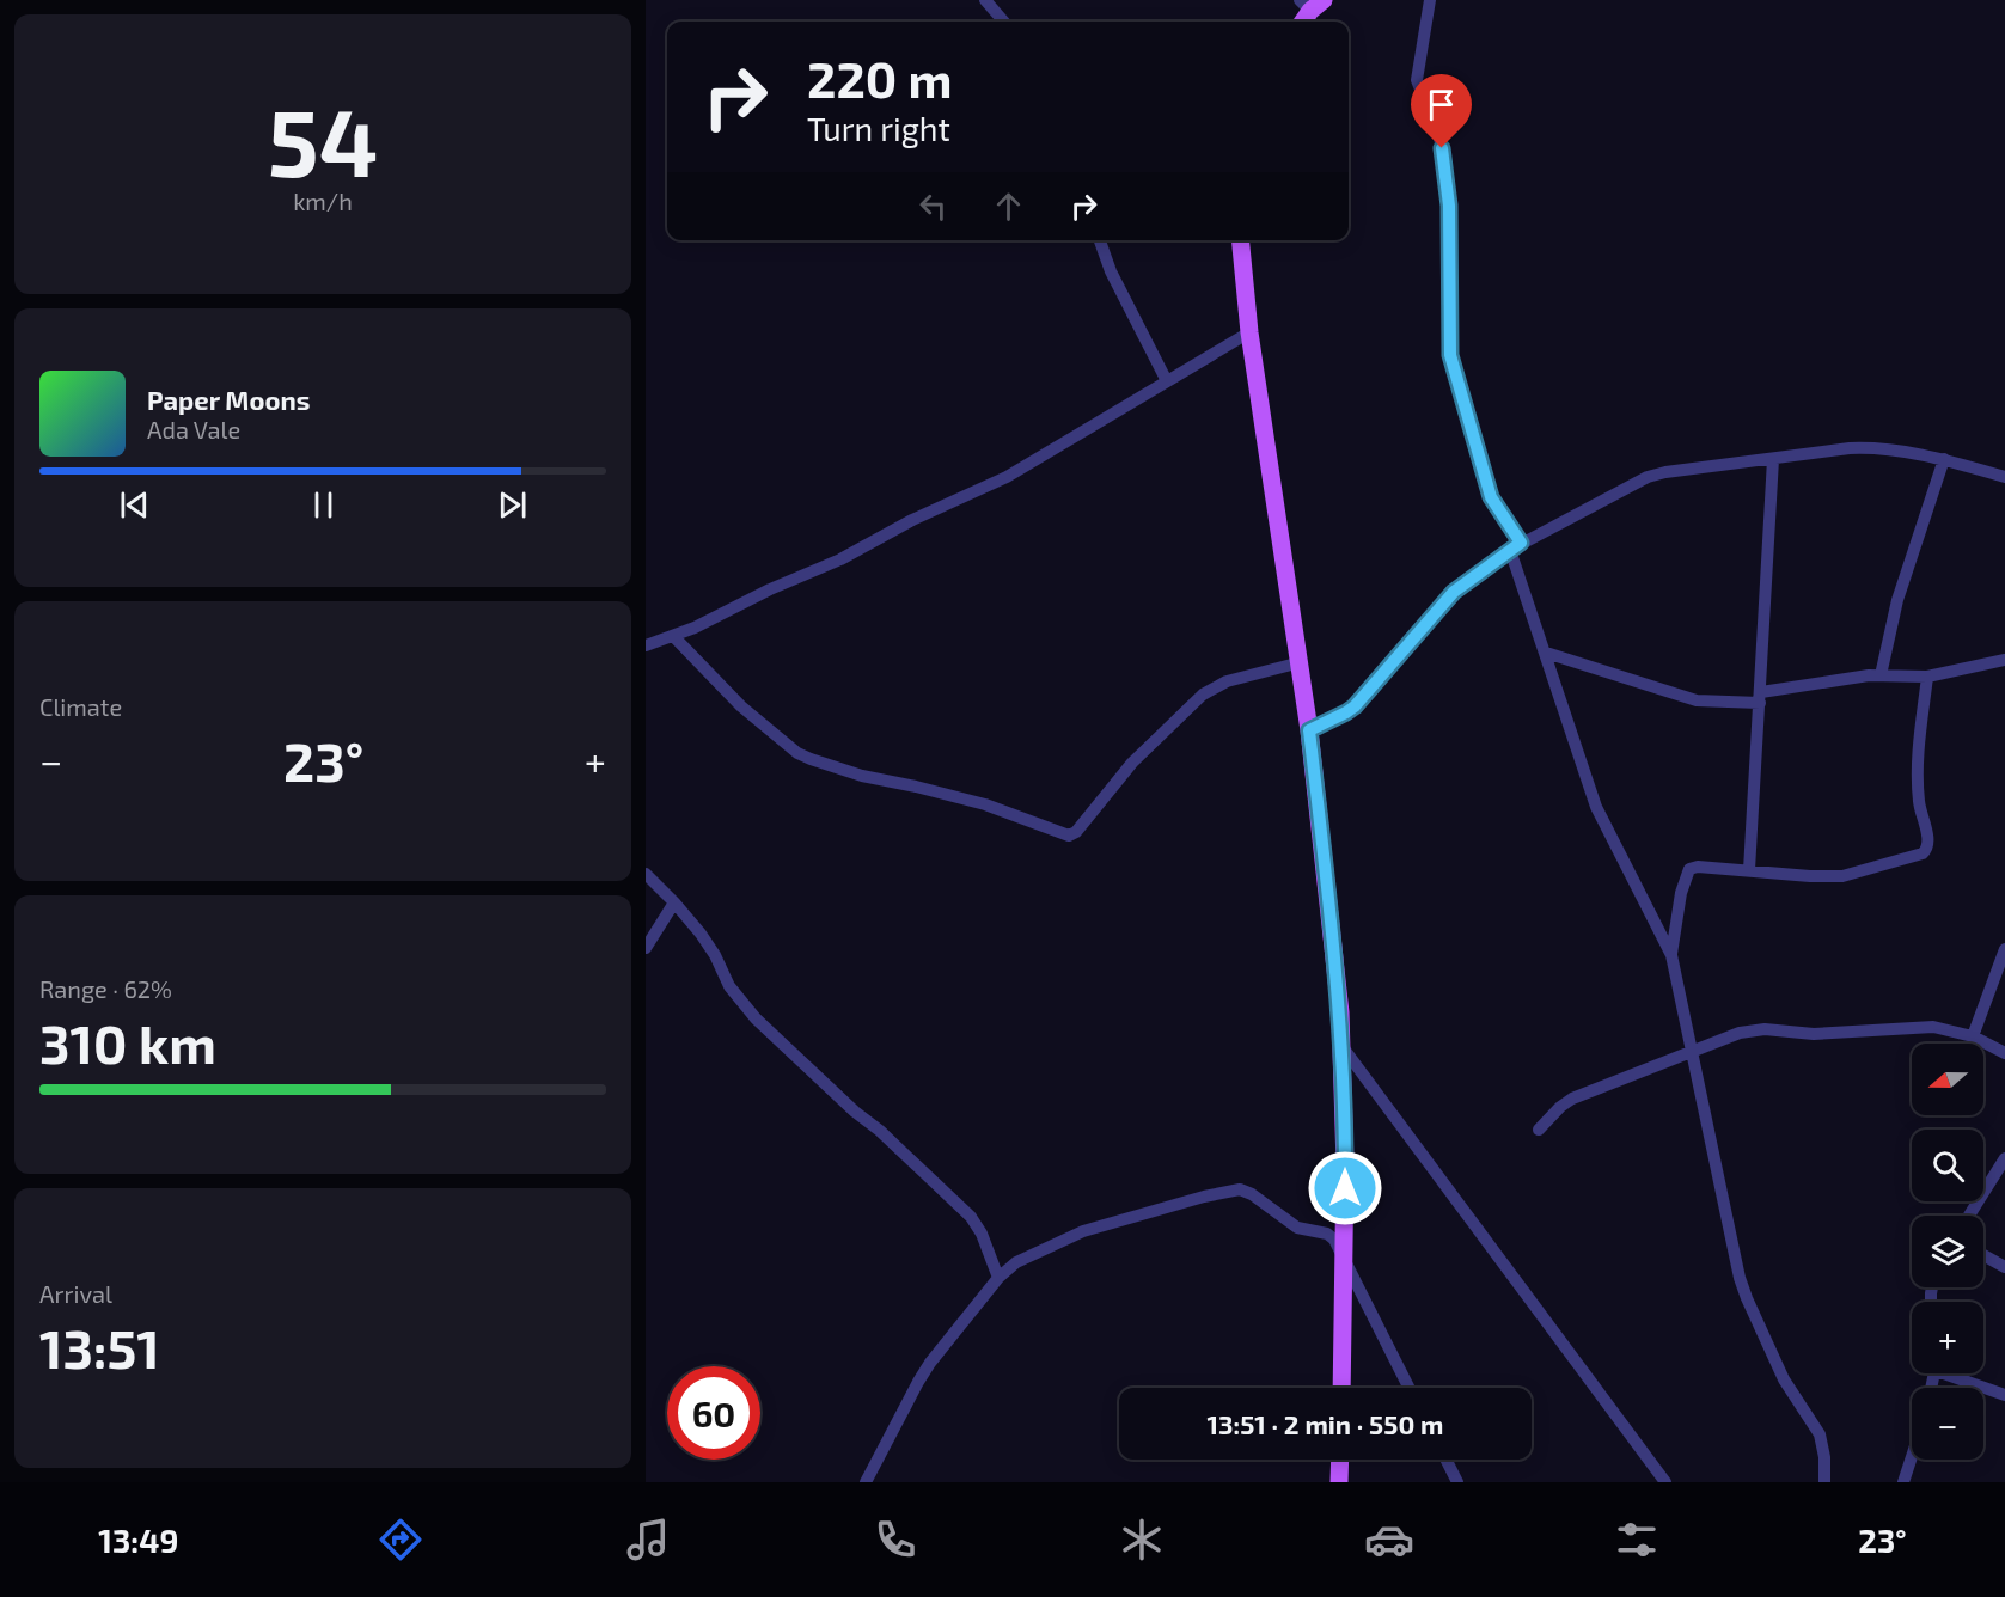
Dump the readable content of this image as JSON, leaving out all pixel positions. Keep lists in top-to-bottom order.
{
  "north": "left",
  "page": {
    "tile": [
      ["54", "km/h"],
      "Climate",
      ["Range · 62%", "310 km"],
      ["Arrival", "13:51"]
    ],
    "turn": ["220 m", "Turn right"],
    "song": ["Paper Moons", "Ada Vale"],
    "heat": ["−", "23°", "+"],
    "map_buttons": ["+", "−"],
    "limit": "60",
    "trip": "13:51 · 2 min · 550 m",
    "tabs": ["13:49", "23°"]
  }
}
